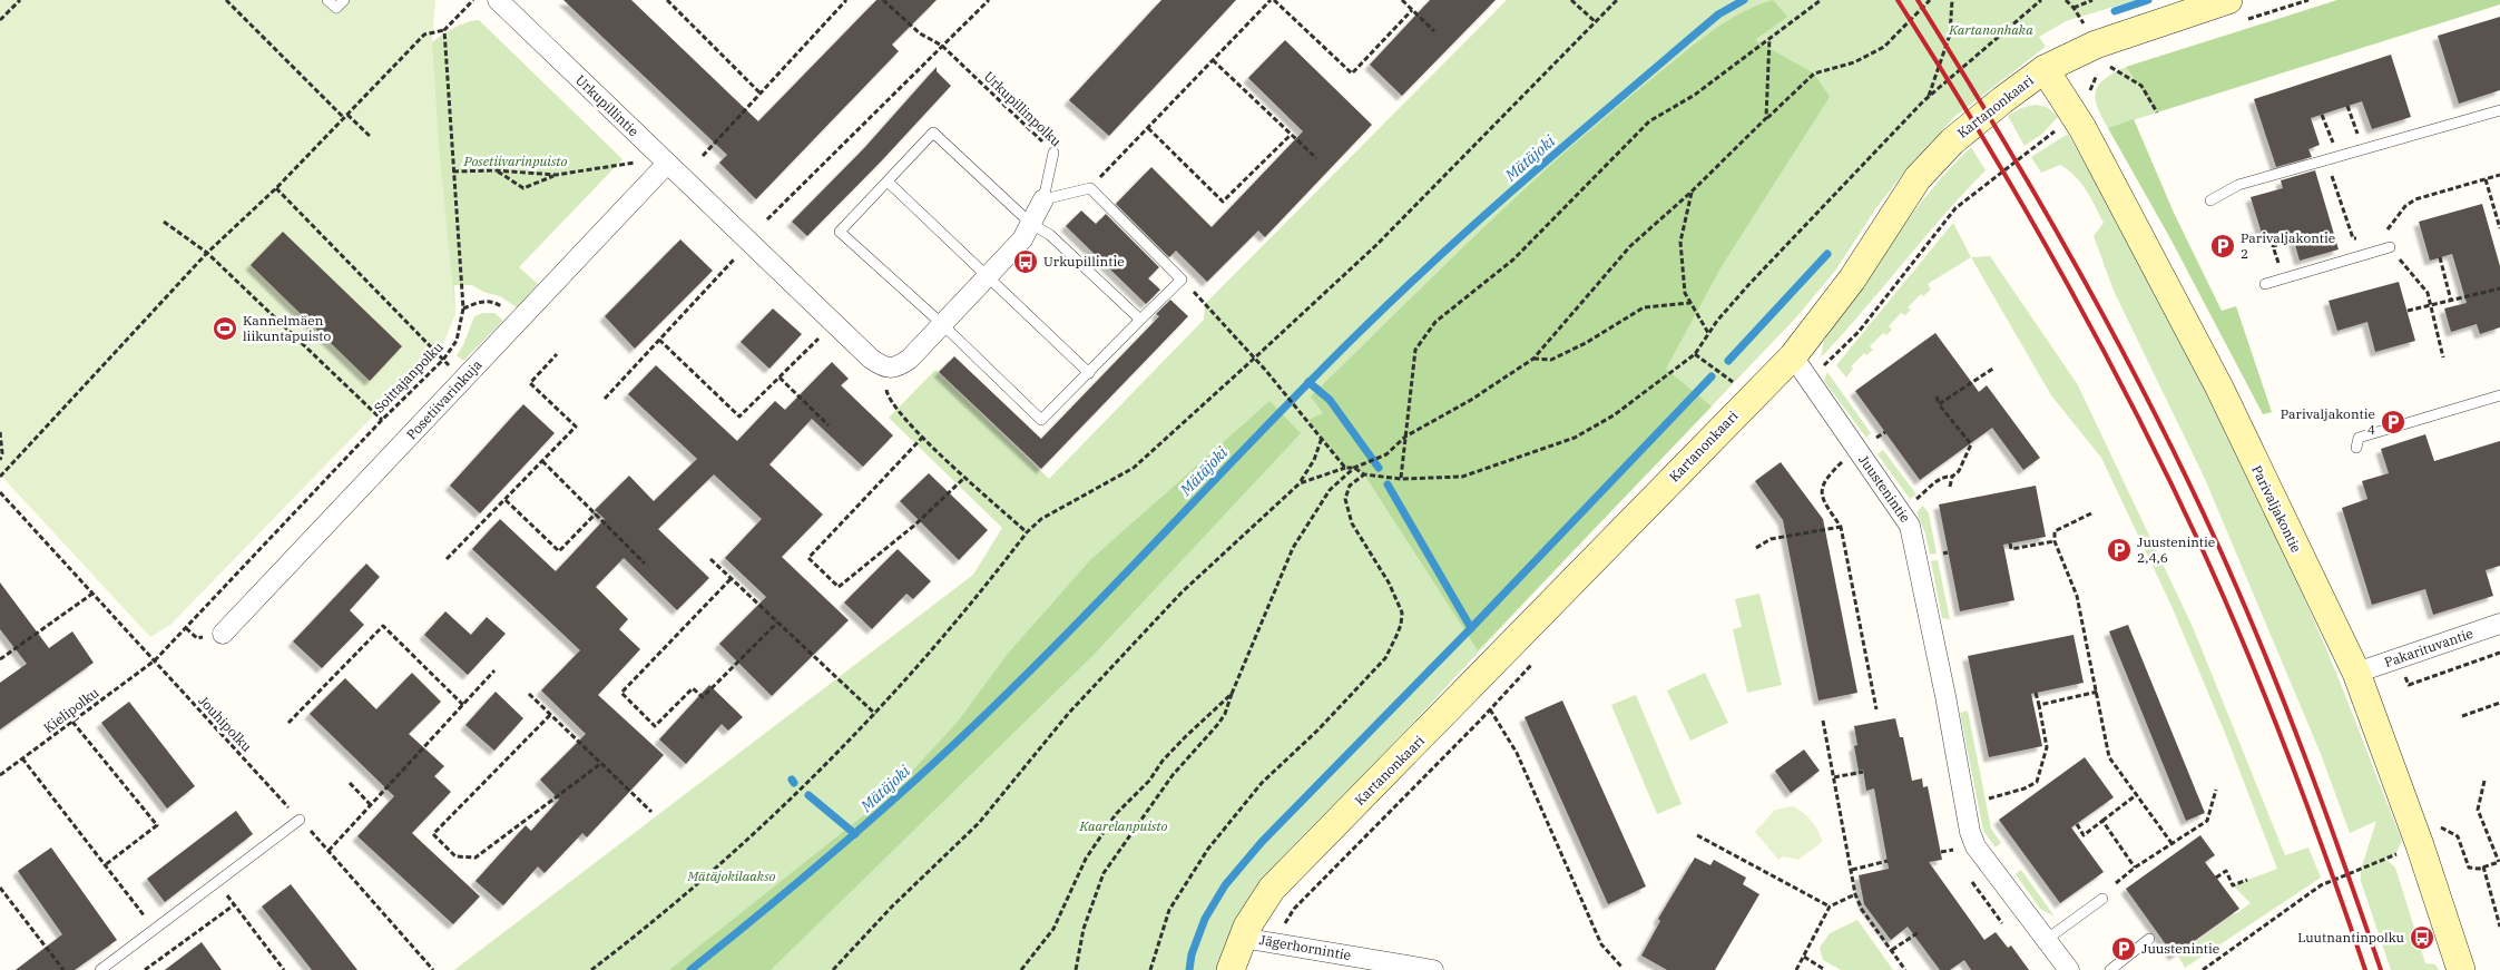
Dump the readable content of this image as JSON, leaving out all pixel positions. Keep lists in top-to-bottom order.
{
  "streets": {
    "street": [
      "Urkupillintie",
      "Kartanonkaari",
      "Posetiivarinkuja",
      "Juustenintie",
      "Parivaljakontie",
      "Pakarituvantie",
      "Jägerhornintie"
    ],
    "path": [
      "Urkupillinpolku",
      "Soittajanpolku",
      "Kielipolku",
      "Jouhipolku"
    ]
  },
  "crossings": [
    ["Urkupillintie", "Posetiivarinkuja"],
    ["Kartanonkaari", "Juustenintie"],
    ["Kartanonkaari", "Parivaljakontie"],
    ["Kartanonkaari", "Jägerhornintie"],
    ["Soittajanpolku", "Kielipolku"],
    ["Soittajanpolku", "Jouhipolku"],
    ["Parivaljakontie", "Pakarituvantie"],
    ["Kielipolku", "Jouhipolku"]
  ],
  "water": ["Mätäjoki"],
  "parks": [
    "Kartanonhaka",
    "Posetiivarinpuisto",
    "Kaarelanpuisto",
    "Mätäjokilaakso"
  ],
  "places": {
    "parking": [
      "Parivaljakontie 2",
      "Parivaljakontie 4",
      "Juustenintie 2,4,6",
      "Juustenintie"
    ],
    "bus stop": ["Urkupillintie", "Luutnantinpolku"],
    "sports": ["Kannelmäen liikuntapuisto"]
  }
}
